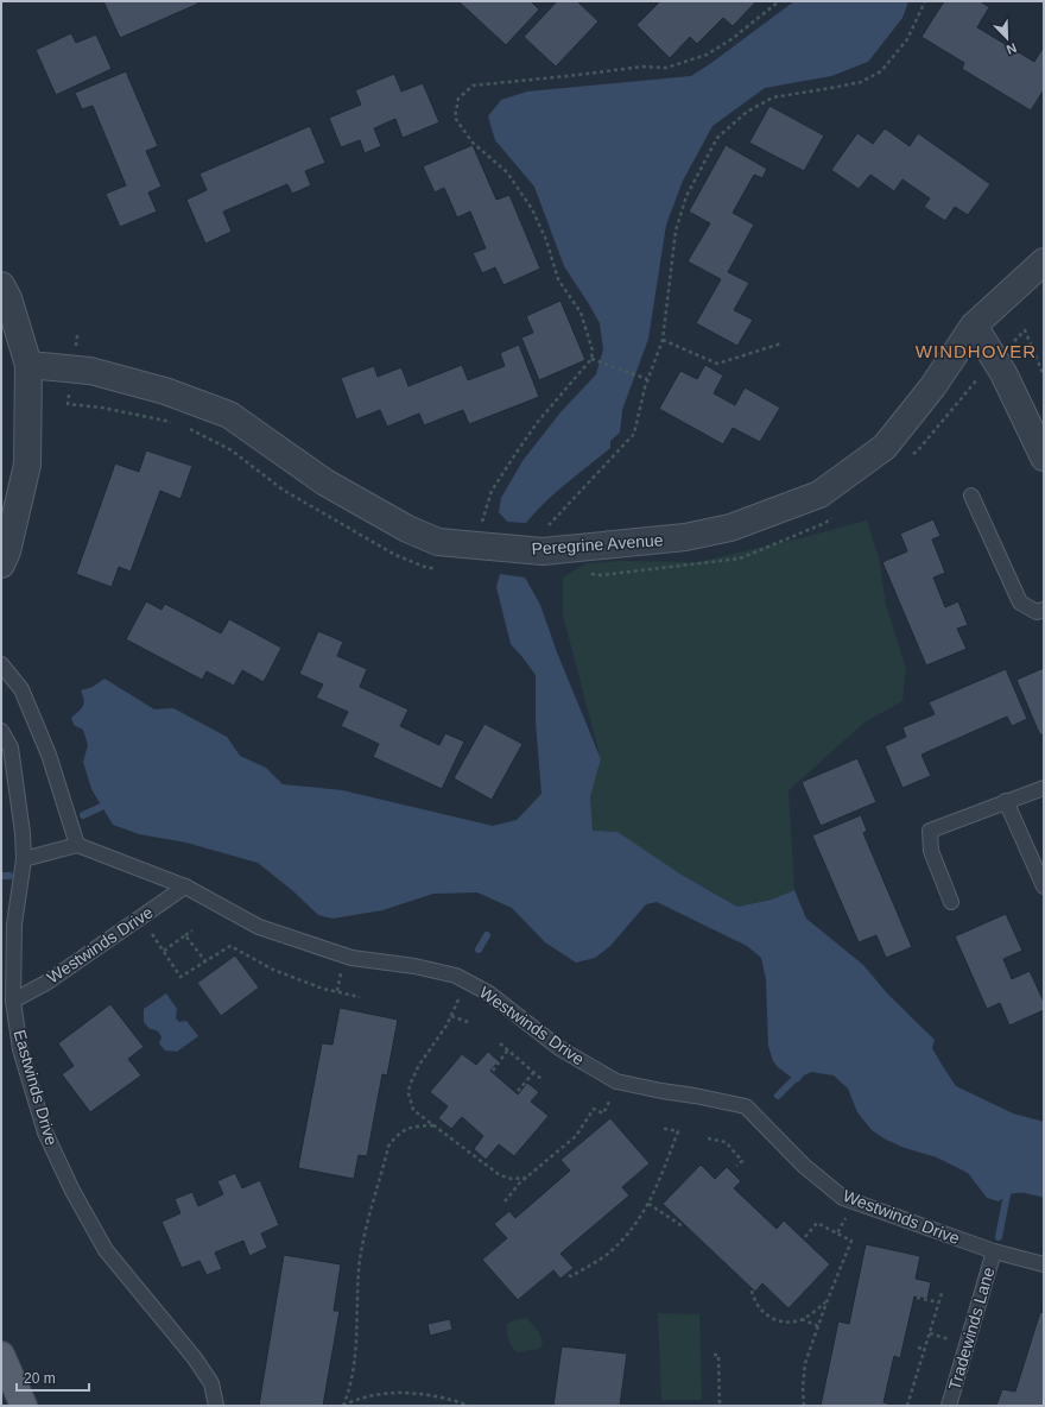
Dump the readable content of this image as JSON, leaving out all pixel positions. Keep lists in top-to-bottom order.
{
  "streets": {
    "street": ["Peregrine Avenue"],
    "lane": ["Westwinds Drive", "Eastwinds Drive", "Tradewinds Lane"]
  },
  "crossings": [
    ["Westwinds Drive", "Eastwinds Drive"],
    ["Westwinds Drive", "Tradewinds Lane"]
  ],
  "districts": ["WINDHOVER"],
  "scale_bar": "20 m",
  "north": "bottom right"
}
